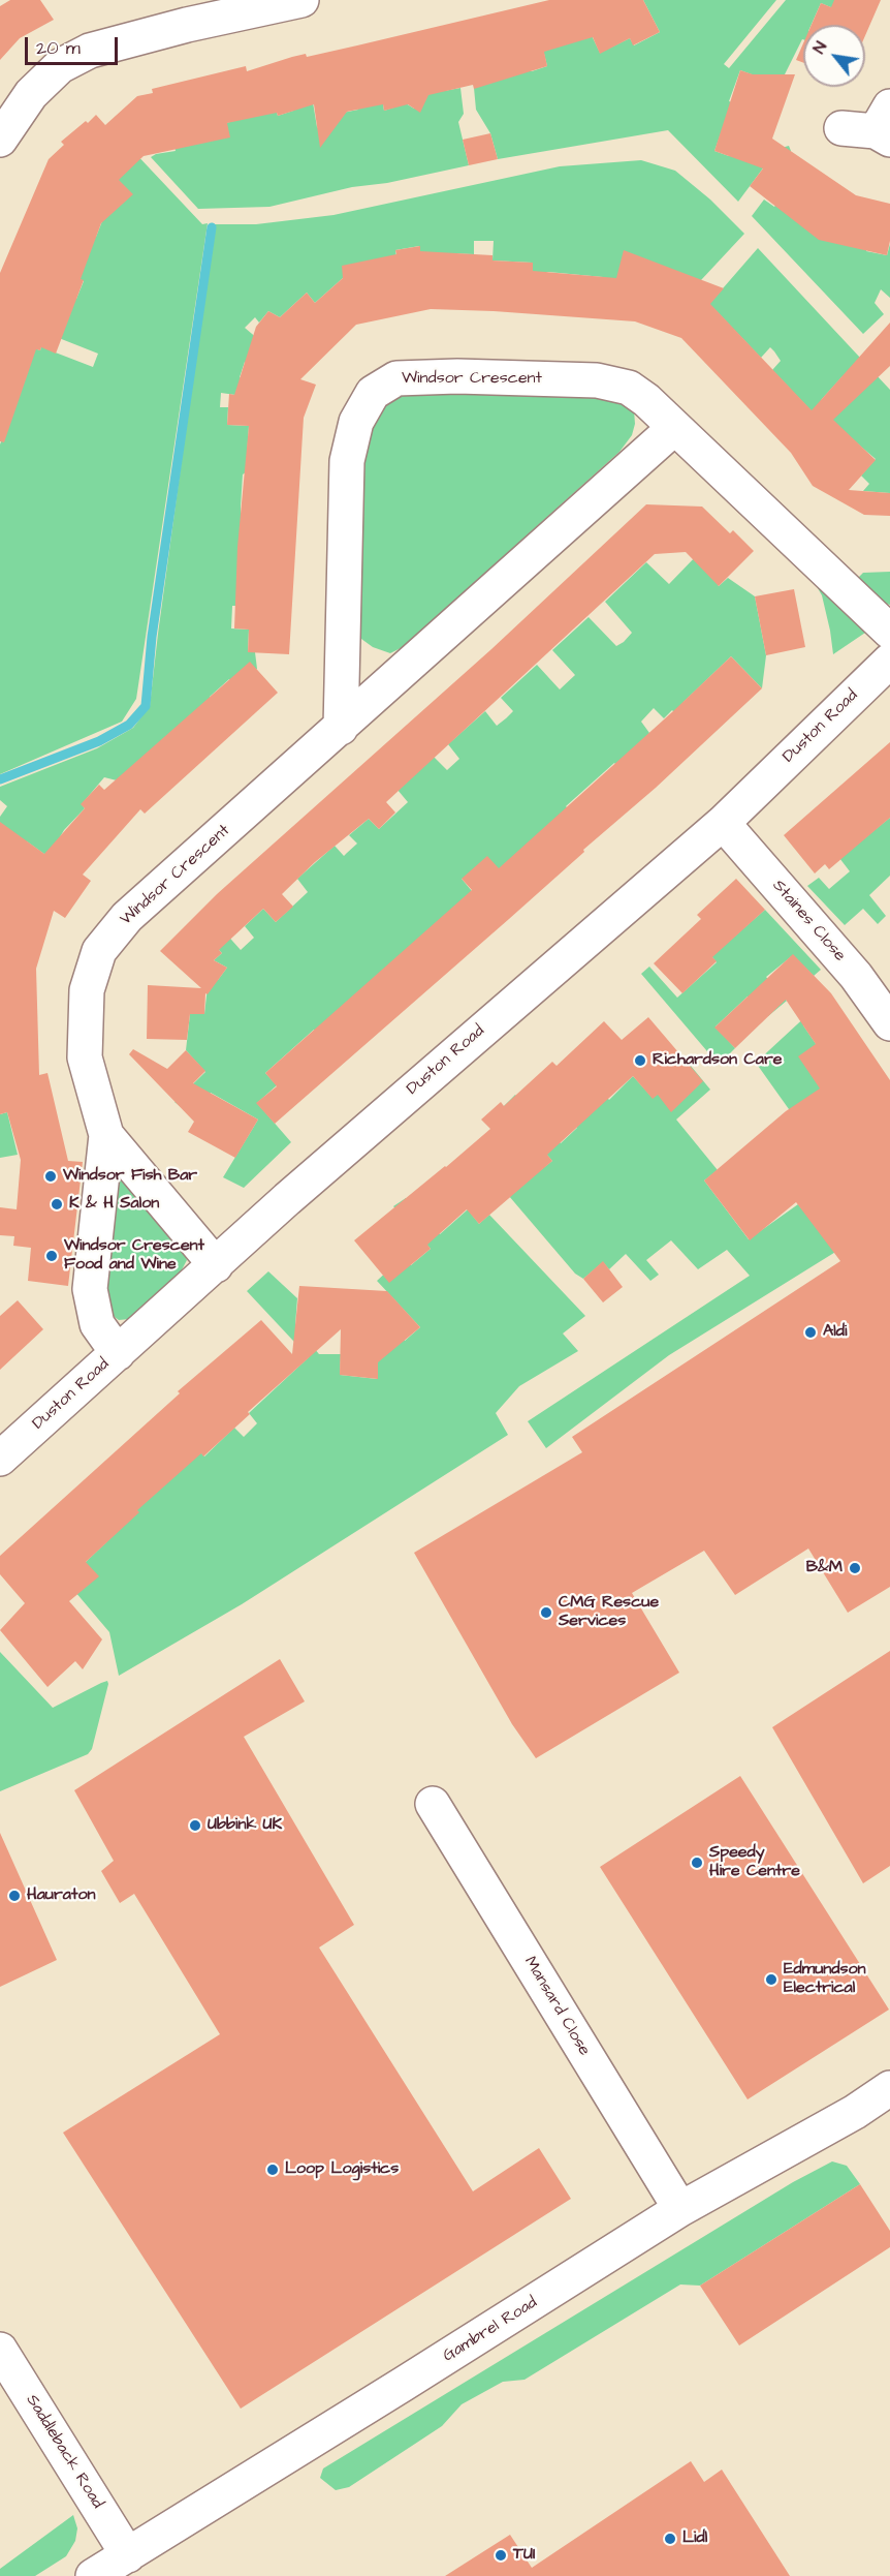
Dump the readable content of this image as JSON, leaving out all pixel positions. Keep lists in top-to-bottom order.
{
  "streets": {
    "street": [
      "Windsor Crescent",
      "Duston Road",
      "Staines Close",
      "Mansard Close",
      "Gambrel Road",
      "Saddleback Road"
    ]
  },
  "crossings": [
    ["Windsor Crescent", "Duston Road"],
    ["Duston Road", "Staines Close"],
    ["Mansard Close", "Gambrel Road"],
    ["Gambrel Road", "Saddleback Road"]
  ],
  "places": [
    "Richardson Care",
    "Windsor Fish Bar",
    "K & H Salon",
    "Windsor Crescent Food and Wine",
    "Aldi",
    "B&M",
    "CMG Rescue Services",
    "Ubbink UK",
    "Speedy Hire Centre",
    "Hauraton",
    "Edmundson Electrical",
    "Loop Logistics",
    "Lidl",
    "TUI"
  ],
  "scale_bar": "20 m",
  "north": "top left"
}
